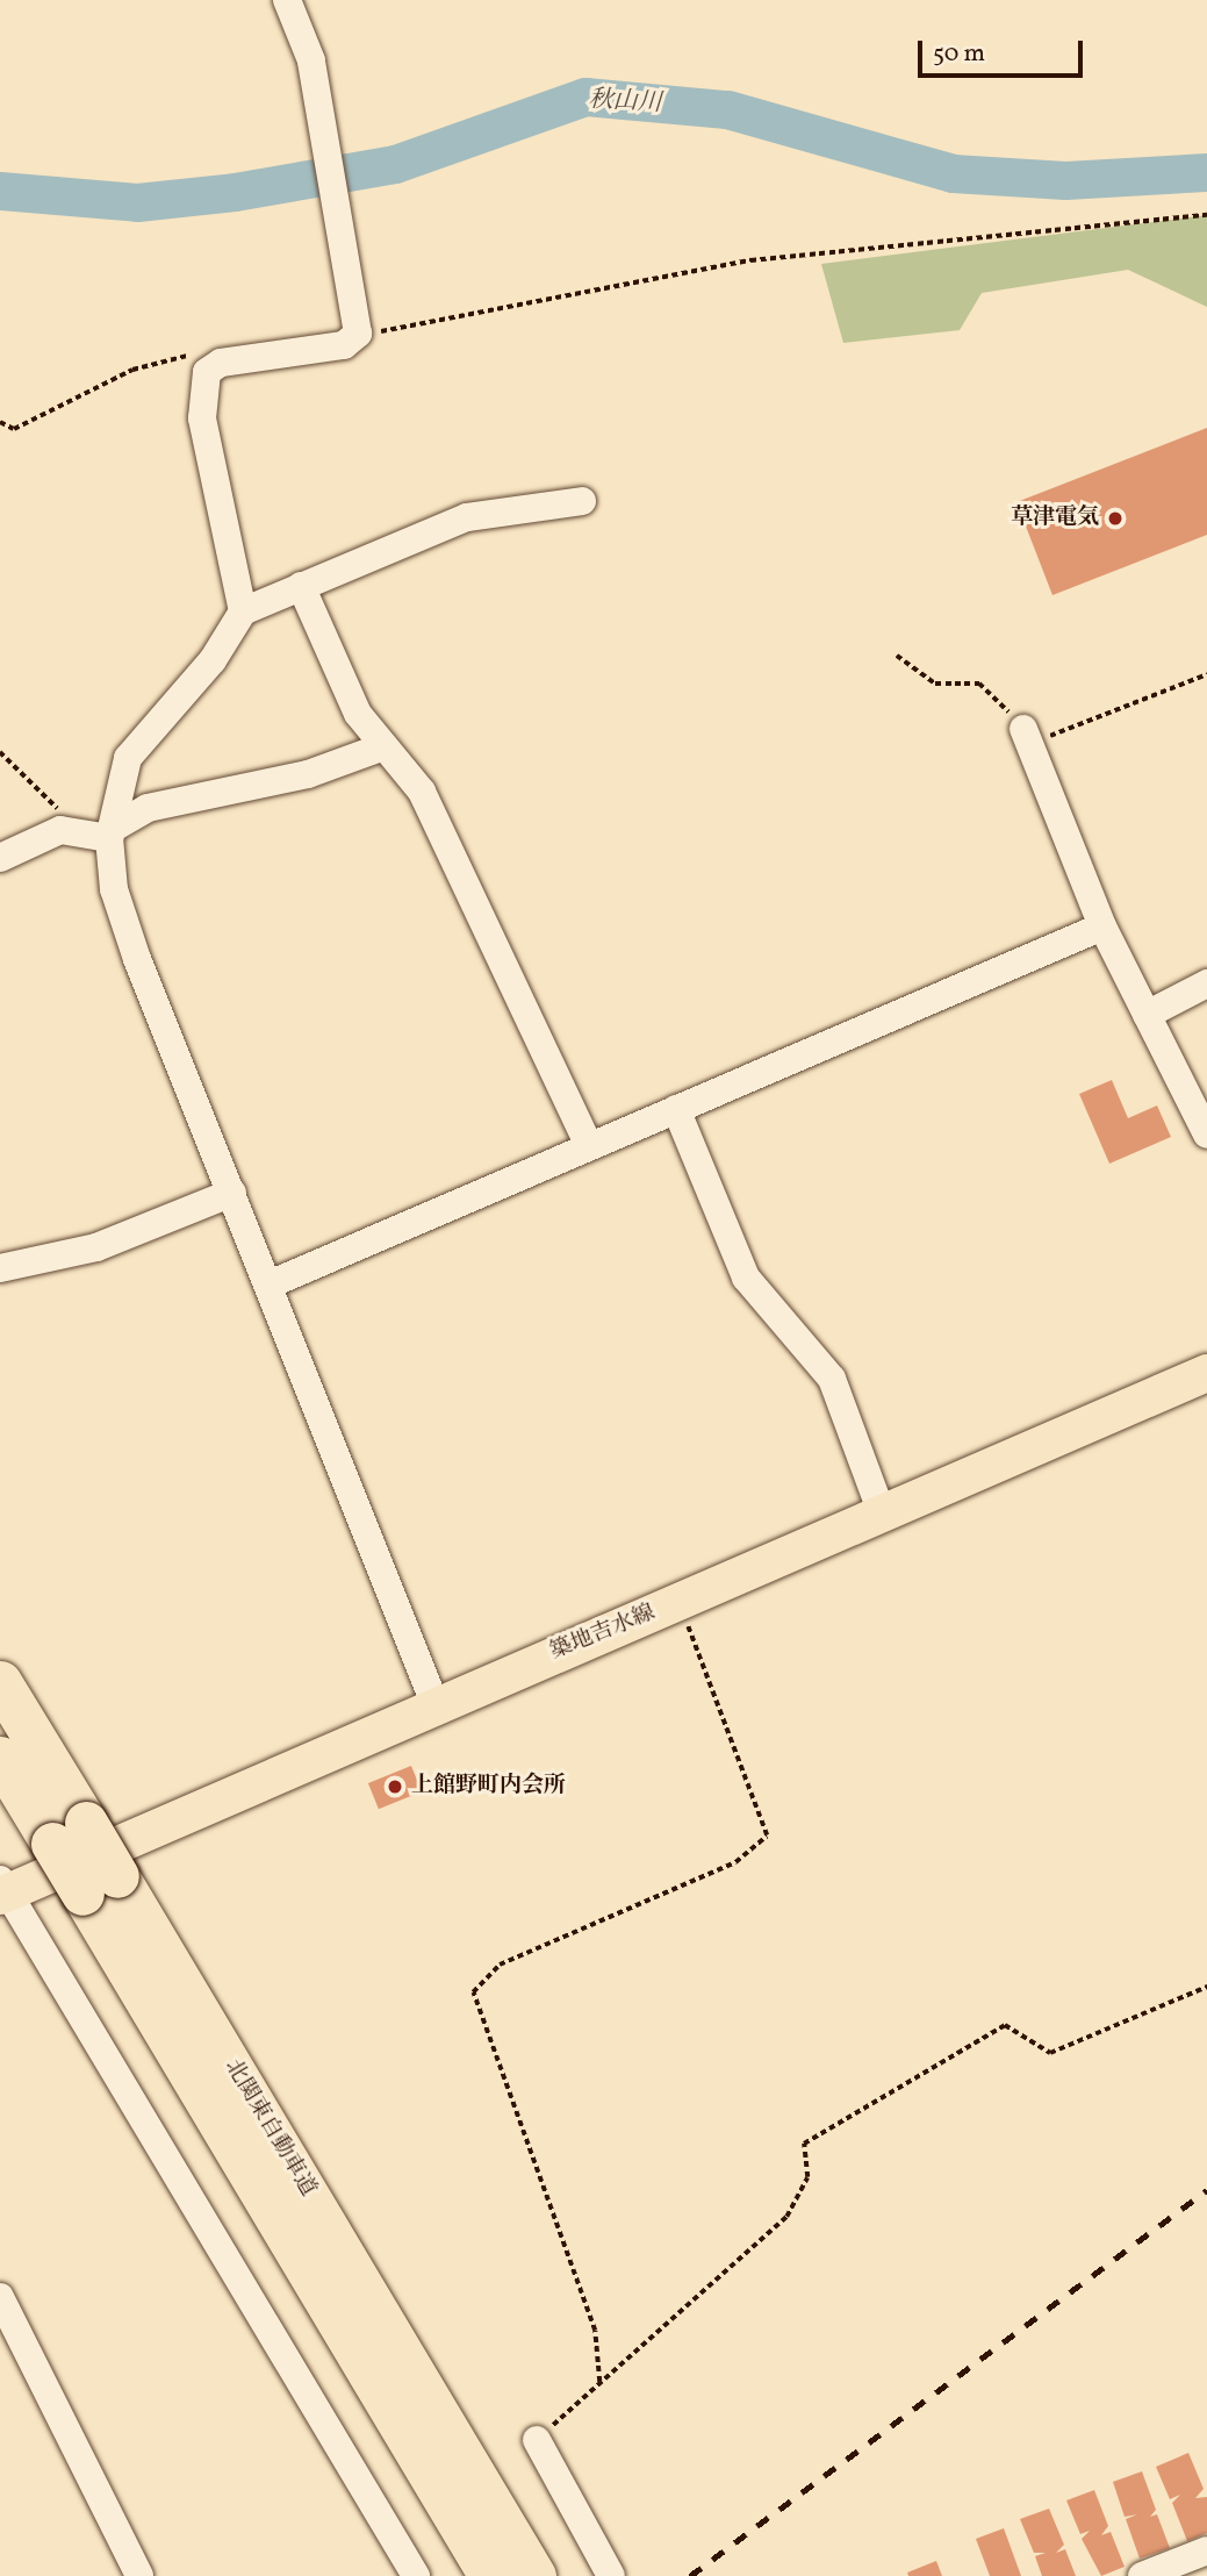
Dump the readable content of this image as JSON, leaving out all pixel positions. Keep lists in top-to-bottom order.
{
  "streets": {
    "highway": ["北関東自動車道"],
    "main road": ["築地吉水線"]
  },
  "water": ["秋山川"],
  "places": ["草津電気", "上館野町内会所"],
  "scale_bar": "50 m"
}
